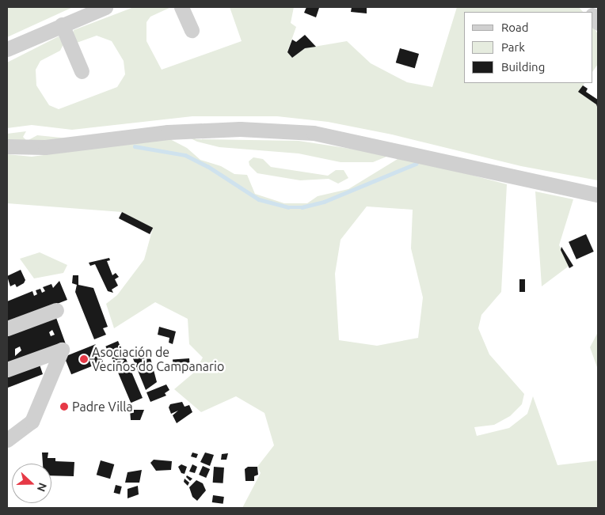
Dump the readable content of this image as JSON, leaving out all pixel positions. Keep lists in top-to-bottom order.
{
  "places": ["Asociación de Veciños do Campanario", "Padre Villa"],
  "legend": ["Road", "Park", "Building"],
  "north": "right"
}
